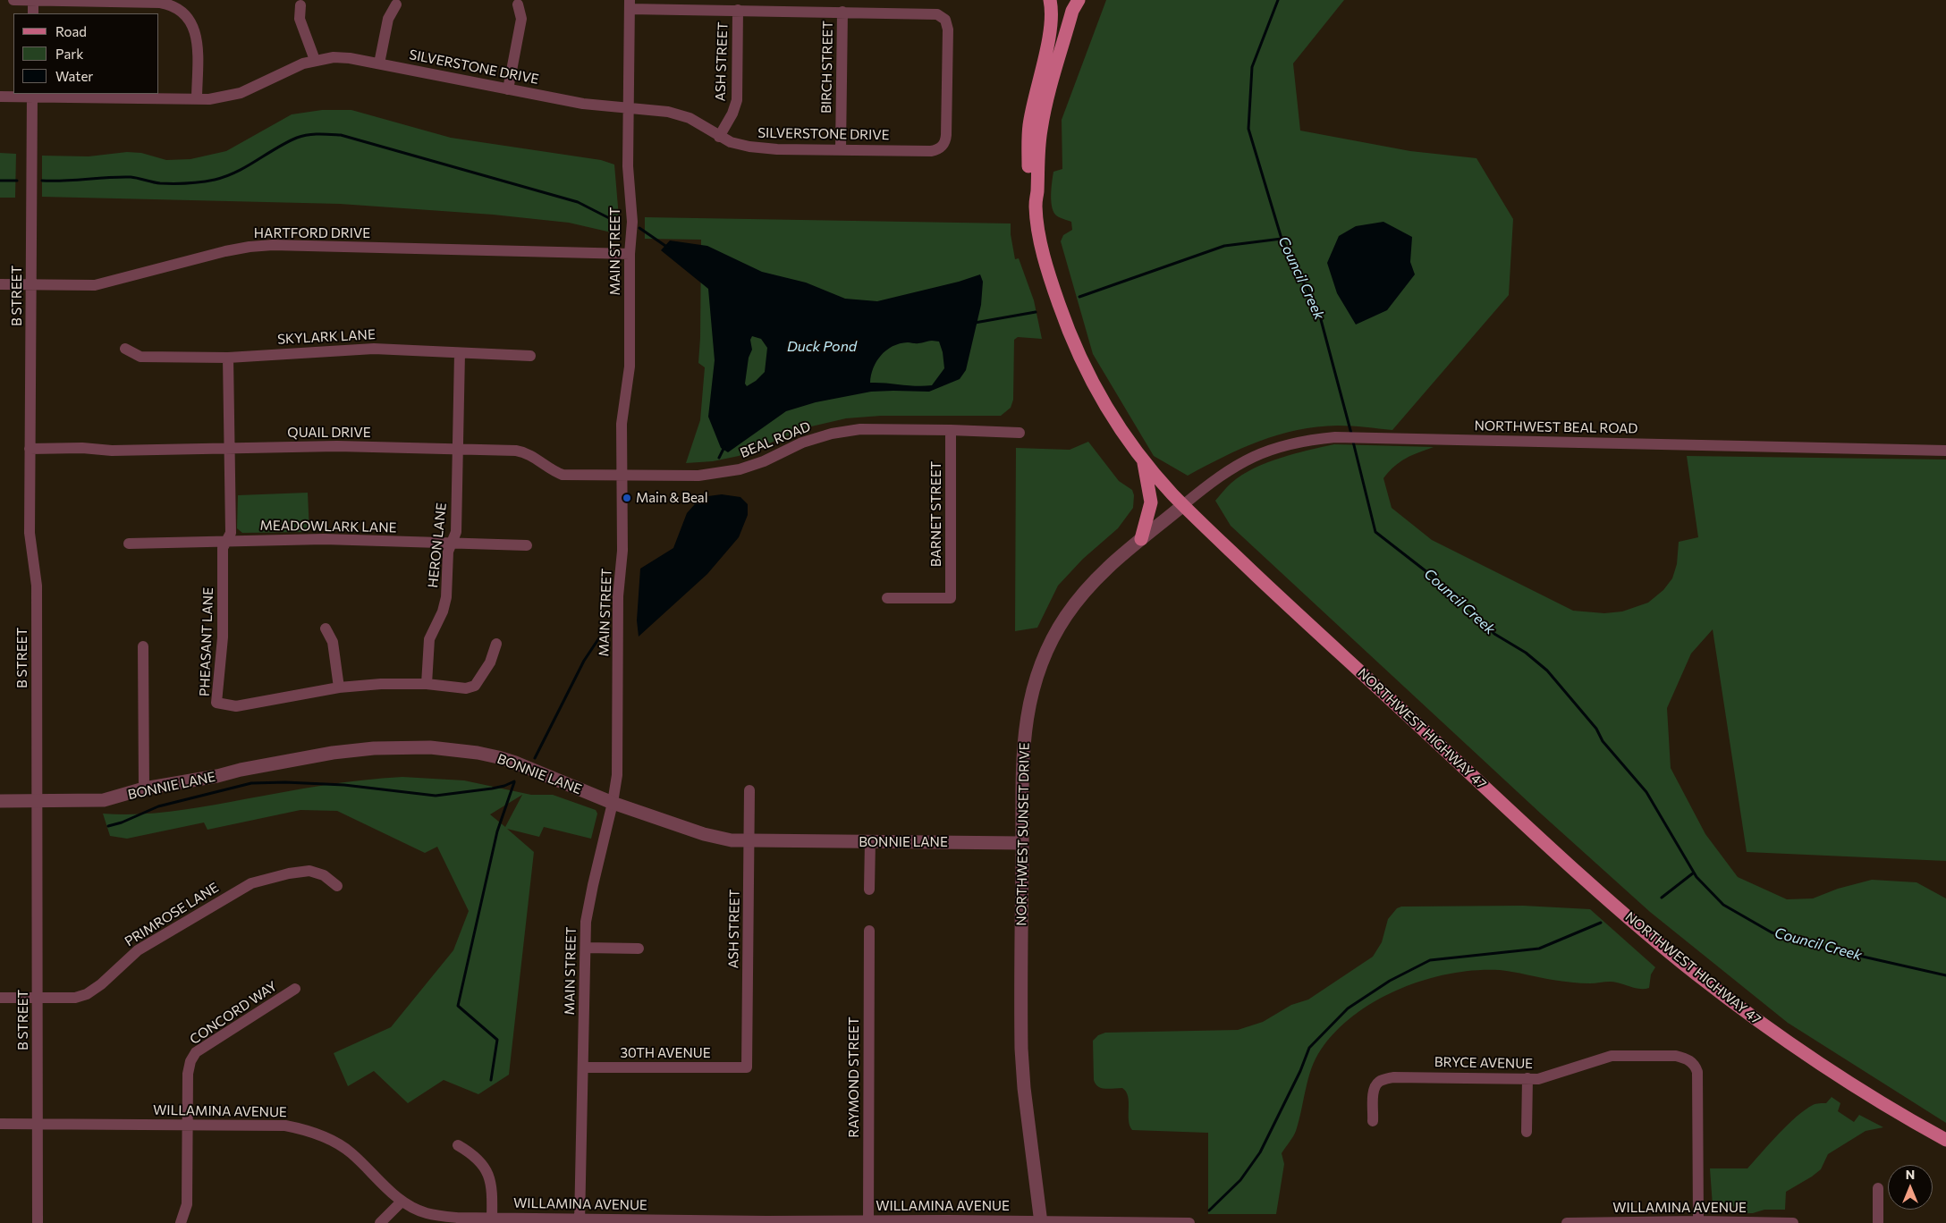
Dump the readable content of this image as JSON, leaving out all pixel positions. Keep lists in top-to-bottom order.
{
  "streets": {
    "main road": ["NORTHWEST HIGHWAY 47"],
    "street": [
      "ASH STREET",
      "SILVERSTONE DRIVE",
      "BIRCH STREET",
      "HARTFORD DRIVE",
      "MAIN STREET",
      "B STREET",
      "SKYLARK LANE",
      "NORTHWEST BEAL ROAD",
      "QUAIL DRIVE",
      "BEAL ROAD",
      "BARNET STREET",
      "MEADOWLARK LANE",
      "HERON LANE",
      "PHEASANT LANE",
      "BONNIE LANE",
      "NORTHWEST SUNSET DRIVE",
      "PRIMROSE LANE",
      "CONCORD WAY",
      "30TH AVENUE",
      "BRYCE AVENUE",
      "RAYMOND STREET",
      "WILLAMINA AVENUE"
    ]
  },
  "crossings": [
    ["ASH STREET", "SILVERSTONE DRIVE"],
    ["ASH STREET", "BONNIE LANE"],
    ["ASH STREET", "30TH AVENUE"],
    ["SILVERSTONE DRIVE", "BIRCH STREET"],
    ["SILVERSTONE DRIVE", "MAIN STREET"],
    ["SILVERSTONE DRIVE", "B STREET"],
    ["HARTFORD DRIVE", "MAIN STREET"],
    ["HARTFORD DRIVE", "B STREET"],
    ["MAIN STREET", "QUAIL DRIVE"],
    ["MAIN STREET", "BEAL ROAD"],
    ["MAIN STREET", "BONNIE LANE"],
    ["MAIN STREET", "30TH AVENUE"],
    ["MAIN STREET", "WILLAMINA AVENUE"],
    ["B STREET", "QUAIL DRIVE"],
    ["B STREET", "BONNIE LANE"],
    ["B STREET", "PRIMROSE LANE"],
    ["B STREET", "WILLAMINA AVENUE"],
    ["SKYLARK LANE", "HERON LANE"],
    ["SKYLARK LANE", "PHEASANT LANE"],
    ["NORTHWEST BEAL ROAD", "NORTHWEST HIGHWAY 47"],
    ["NORTHWEST BEAL ROAD", "NORTHWEST SUNSET DRIVE"],
    ["QUAIL DRIVE", "BEAL ROAD"],
    ["QUAIL DRIVE", "HERON LANE"],
    ["QUAIL DRIVE", "PHEASANT LANE"],
    ["BEAL ROAD", "BARNET STREET"],
    ["MEADOWLARK LANE", "HERON LANE"],
    ["MEADOWLARK LANE", "PHEASANT LANE"],
    ["HERON LANE", "PHEASANT LANE"],
    ["NORTHWEST HIGHWAY 47", "NORTHWEST SUNSET DRIVE"],
    ["BONNIE LANE", "NORTHWEST SUNSET DRIVE"],
    ["NORTHWEST SUNSET DRIVE", "WILLAMINA AVENUE"],
    ["CONCORD WAY", "WILLAMINA AVENUE"],
    ["BRYCE AVENUE", "WILLAMINA AVENUE"],
    ["RAYMOND STREET", "WILLAMINA AVENUE"]
  ],
  "water": ["Council Creek", "Duck Pond"],
  "places": ["Main & Beal"],
  "legend": ["Road", "Park", "Water"],
  "north": "top"
}
